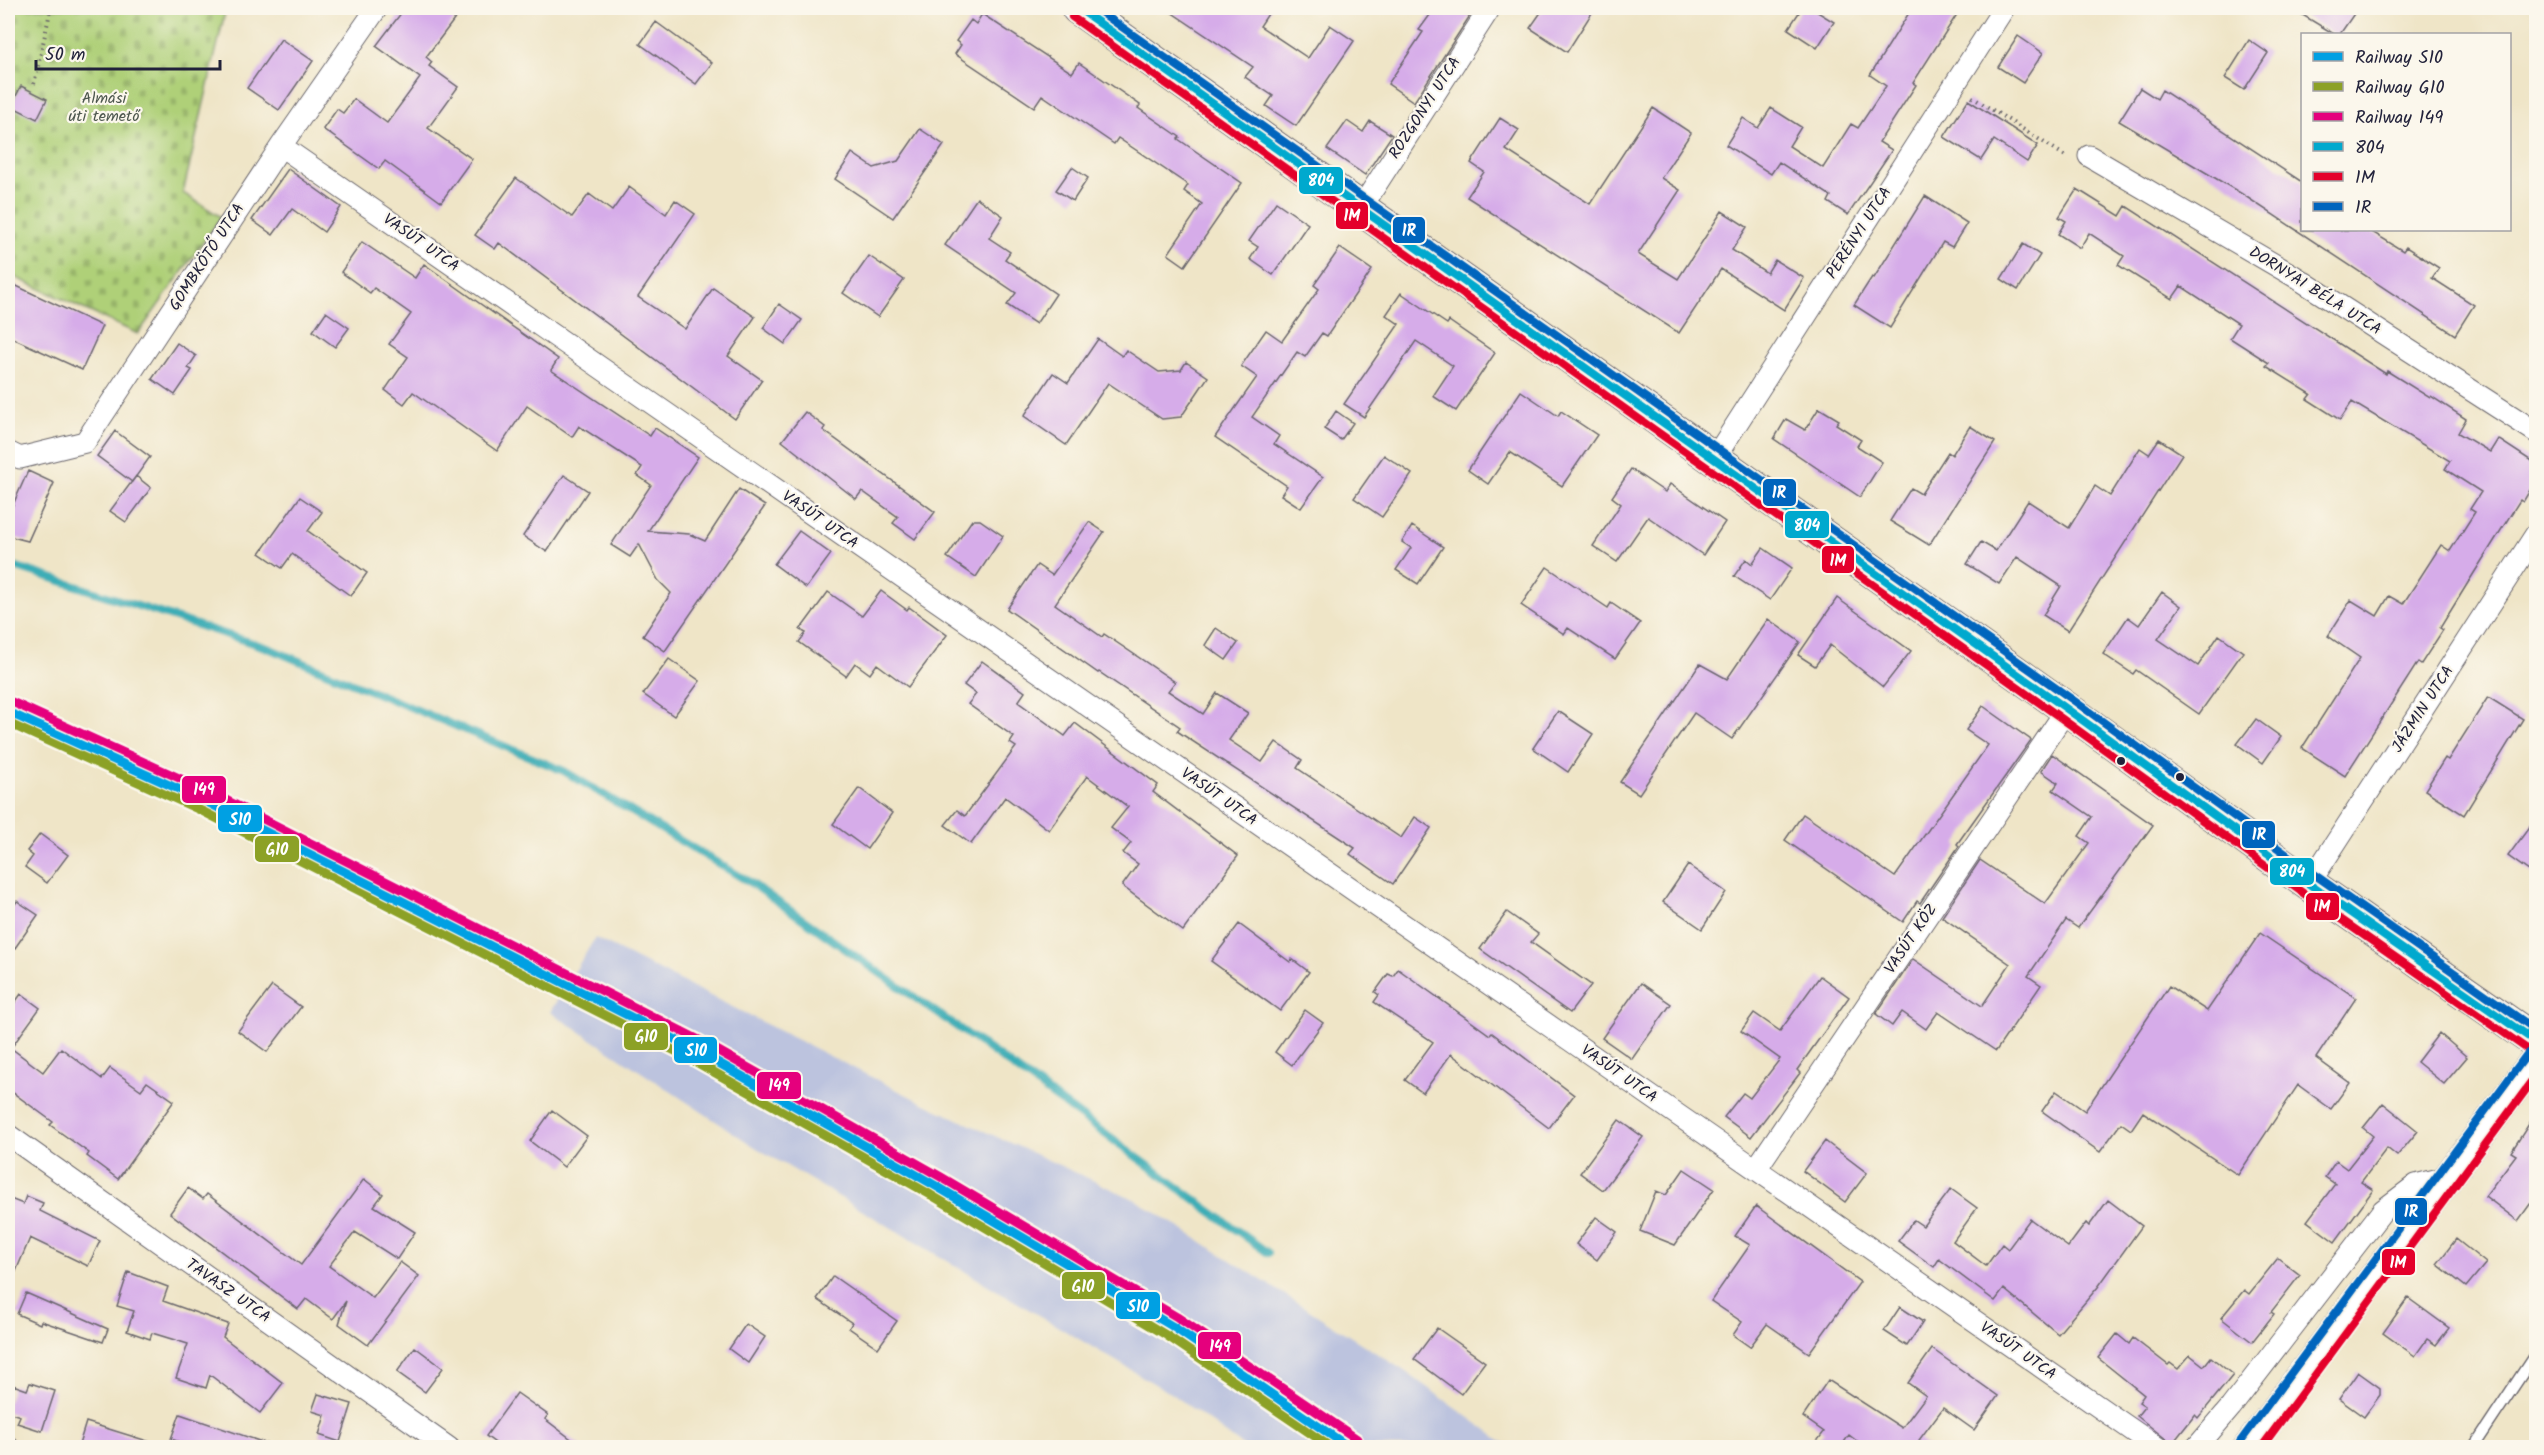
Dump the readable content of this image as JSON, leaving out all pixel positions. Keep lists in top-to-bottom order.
{
  "streets": {
    "street": [
      "ROZGONYI UTCA",
      "PERÉNYI UTCA",
      "VASÚT UTCA",
      "GOMBKÖTŐ UTCA",
      "DORNYAI BÉLA UTCA",
      "JÁZMIN UTCA",
      "VASÚT KÖZ",
      "TAVASZ UTCA"
    ]
  },
  "crossings": [
    ["VASÚT UTCA", "GOMBKÖTŐ UTCA"],
    ["VASÚT UTCA", "VASÚT KÖZ"]
  ],
  "parks": ["Almási úti temető"],
  "lines": [
    "transit line 804",
    "transit line 1R",
    "transit line 1M",
    "rail line 149",
    "rail line S10",
    "rail line G10"
  ],
  "legend": [
    "Railway S10",
    "Railway G10",
    "Railway 149",
    "804",
    "1M",
    "1R"
  ],
  "scale_bar": "50 m"
}
